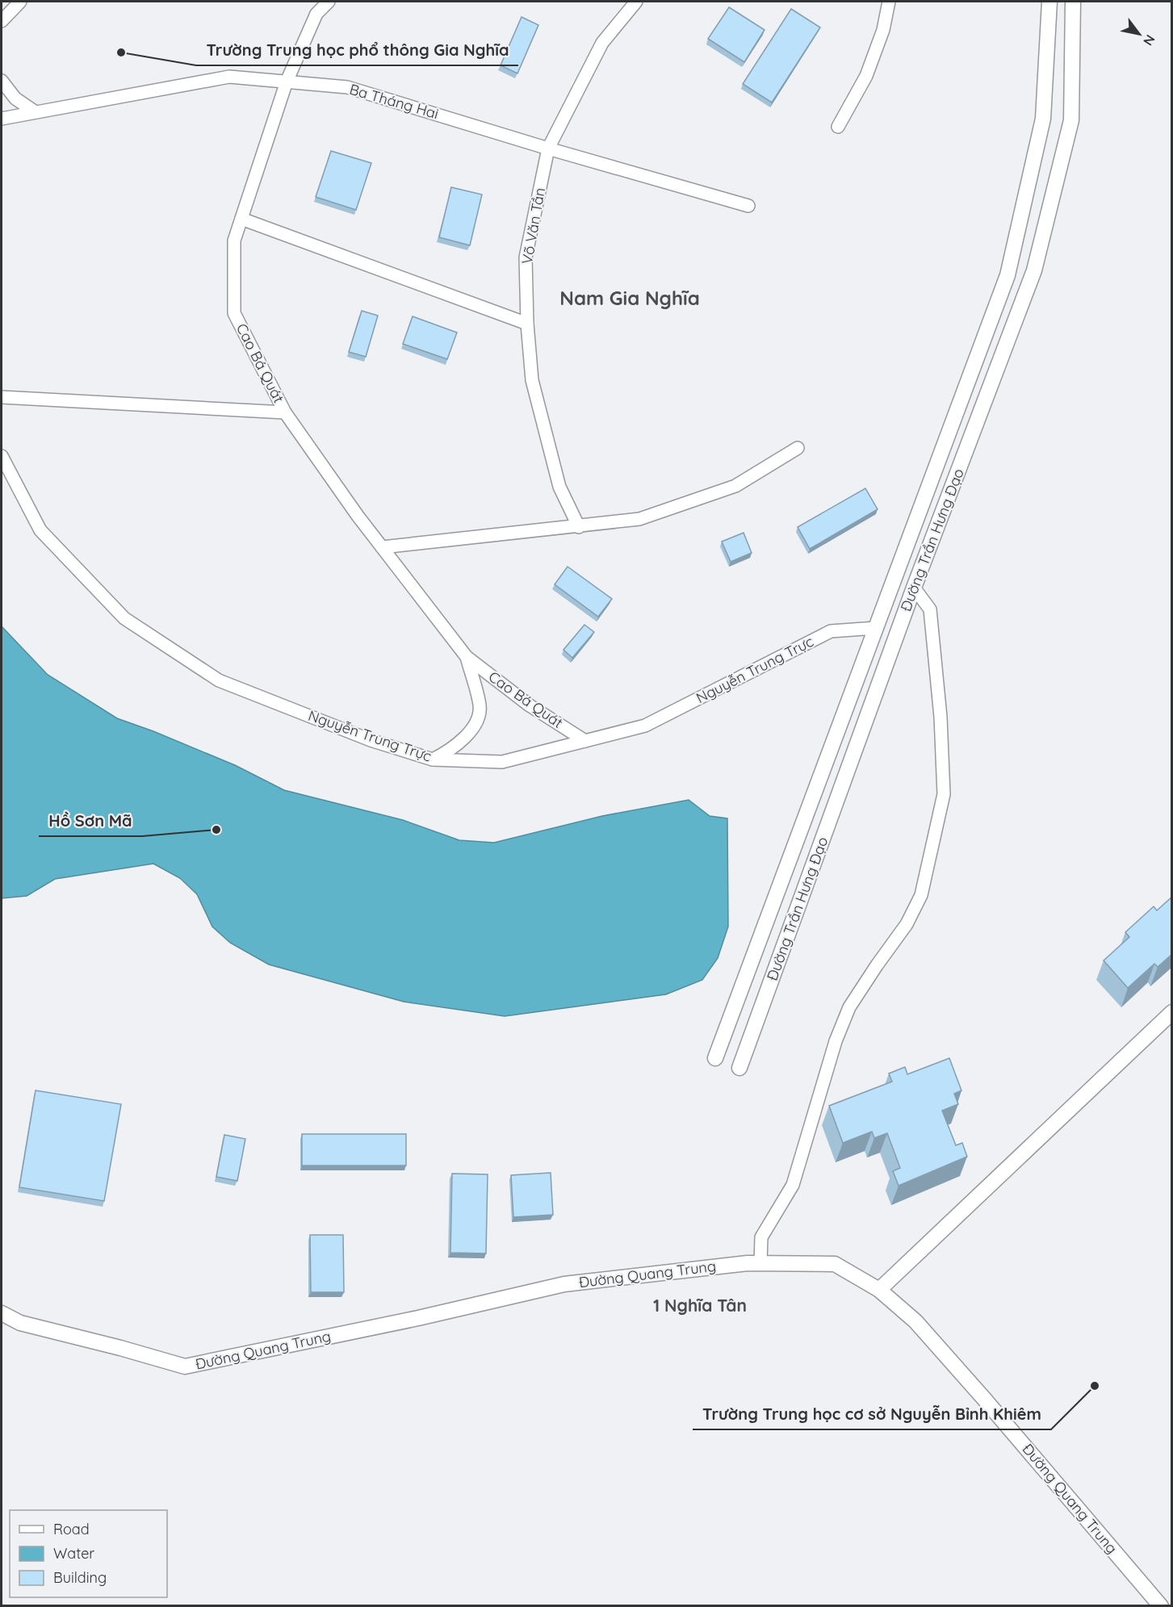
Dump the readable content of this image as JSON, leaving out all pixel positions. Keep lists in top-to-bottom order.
{
  "streets": {
    "street": [
      "Ba Tháng Hai",
      "Võ Văn Tần",
      "Cao Bá Quát",
      "Đường Trần Hưng Đạo",
      "Nguyễn Trung Trực",
      "Đường Quang Trung"
    ]
  },
  "crossings": [
    ["Ba Tháng Hai", "Võ Văn Tần"],
    ["Ba Tháng Hai", "Cao Bá Quát"],
    ["Cao Bá Quát", "Nguyễn Trung Trực"],
    ["Đường Trần Hưng Đạo", "Nguyễn Trung Trực"]
  ],
  "districts": ["Nam Gia Nghĩa", "1 Nghĩa Tân"],
  "places": ["Trường Trung học phổ thông Gia Nghĩa", "Hồ Sơn Mã", "Trường Trung học cơ sở Nguyễn Bỉnh Khiêm"],
  "legend": ["Road", "Water", "Building"],
  "north": "bottom right"
}
